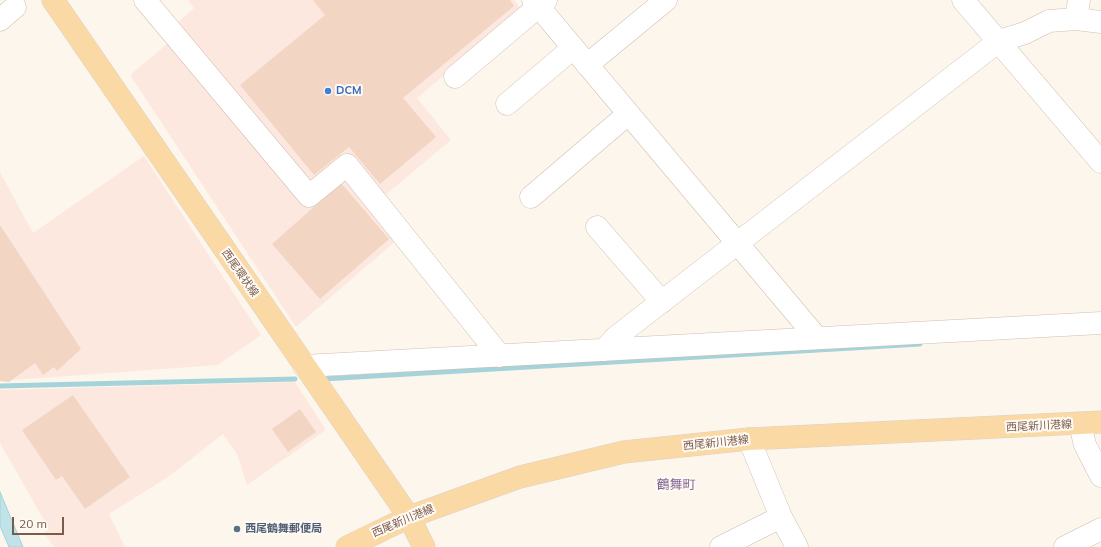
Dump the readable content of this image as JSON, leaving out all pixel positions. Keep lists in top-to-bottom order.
{
  "streets": {
    "main road": ["西尾環状線", "西尾新川港線"]
  },
  "crossings": [
    ["西尾環状線", "西尾新川港線"]
  ],
  "districts": ["鶴舞町"],
  "places": ["DCM", "西尾鶴舞郵便局"],
  "scale_bar": "20 m"
}
